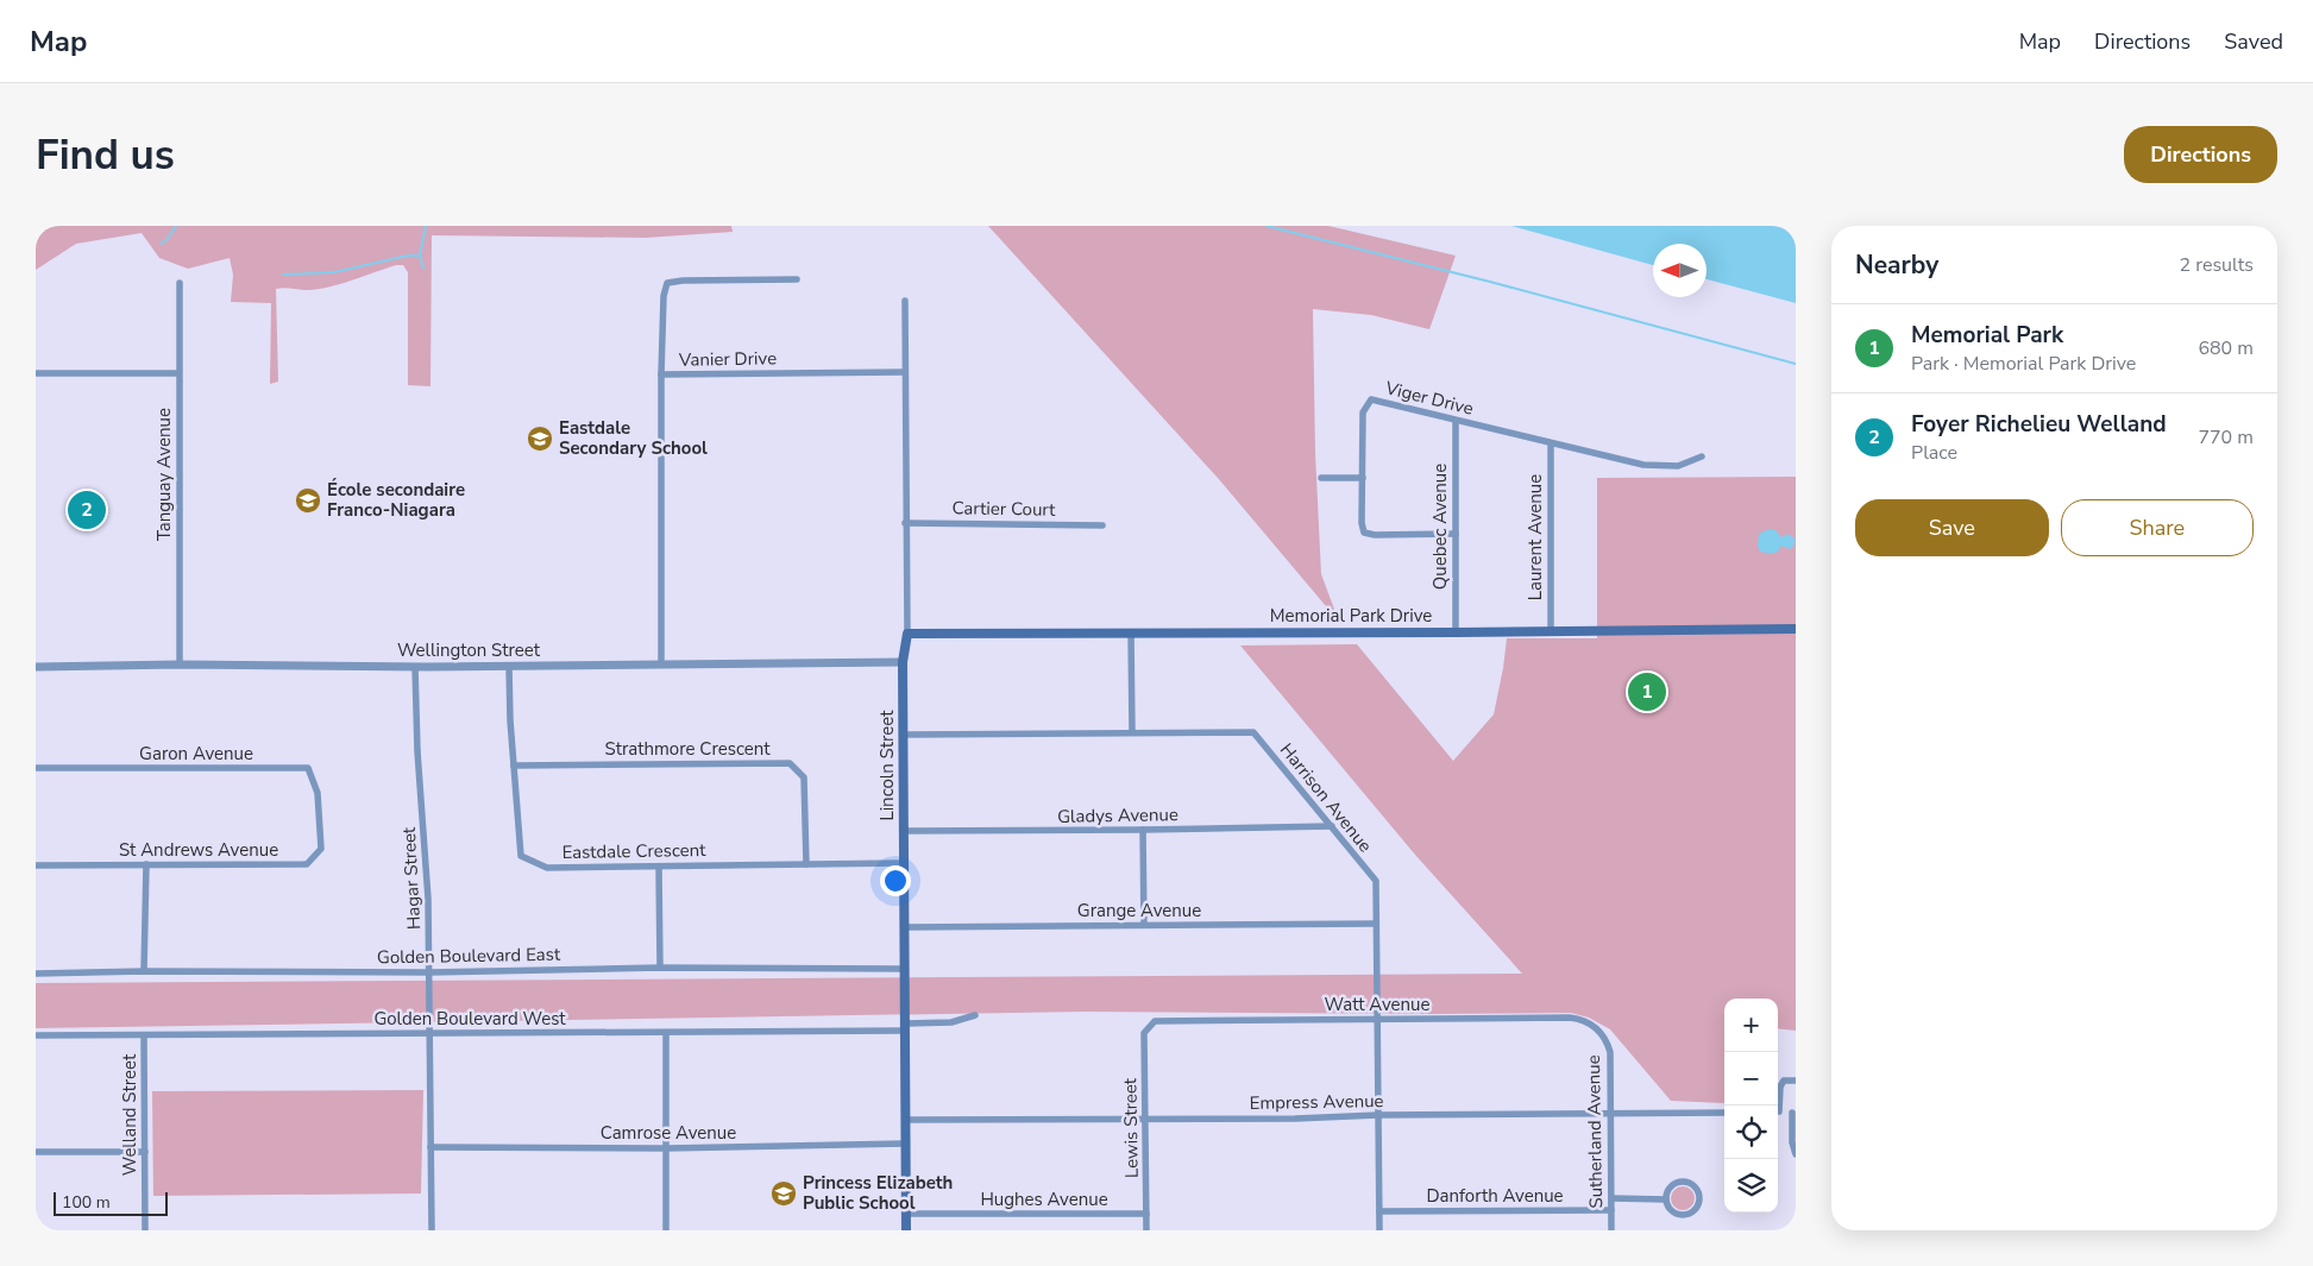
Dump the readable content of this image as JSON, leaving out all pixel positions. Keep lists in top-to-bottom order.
{
  "streets": {
    "main road": ["Memorial Park Drive", "Lincoln Street"],
    "street": [
      "Vanier Drive",
      "Viger Drive",
      "Tanguay Avenue",
      "Cartier Court",
      "Quebec Avenue",
      "Laurent Avenue",
      "Wellington Street",
      "Strathmore Crescent",
      "Garon Avenue",
      "Harrison Avenue",
      "Gladys Avenue",
      "St Andrews Avenue",
      "Eastdale Crescent",
      "Hagar Street",
      "Grange Avenue",
      "Golden Boulevard East",
      "Watt Avenue",
      "Golden Boulevard West",
      "Empress Avenue",
      "Welland Street",
      "Lewis Street",
      "Sutherland Avenue",
      "Camrose Avenue",
      "Danforth Avenue",
      "Hughes Avenue"
    ]
  },
  "crossings": [
    ["Vanier Drive", "Wellington Street"],
    ["Vanier Drive", "Lincoln Street"],
    ["Viger Drive", "Quebec Avenue"],
    ["Viger Drive", "Laurent Avenue"],
    ["Tanguay Avenue", "Wellington Street"],
    ["Cartier Court", "Lincoln Street"],
    ["Quebec Avenue", "Memorial Park Drive"],
    ["Laurent Avenue", "Memorial Park Drive"],
    ["Memorial Park Drive", "Lincoln Street"],
    ["Wellington Street", "Lincoln Street"],
    ["Wellington Street", "Eastdale Crescent"],
    ["Wellington Street", "Hagar Street"],
    ["Strathmore Crescent", "Eastdale Crescent"],
    ["Garon Avenue", "St Andrews Avenue"],
    ["Lincoln Street", "Harrison Avenue"],
    ["Lincoln Street", "Gladys Avenue"],
    ["Lincoln Street", "Eastdale Crescent"],
    ["Lincoln Street", "Grange Avenue"],
    ["Lincoln Street", "Golden Boulevard East"],
    ["Lincoln Street", "Golden Boulevard West"],
    ["Lincoln Street", "Empress Avenue"],
    ["Lincoln Street", "Camrose Avenue"],
    ["Lincoln Street", "Hughes Avenue"],
    ["Harrison Avenue", "Gladys Avenue"],
    ["Harrison Avenue", "Grange Avenue"],
    ["Harrison Avenue", "Watt Avenue"],
    ["Harrison Avenue", "Empress Avenue"],
    ["Harrison Avenue", "Danforth Avenue"],
    ["Hagar Street", "Golden Boulevard East"],
    ["Hagar Street", "Golden Boulevard West"],
    ["Hagar Street", "Camrose Avenue"],
    ["Watt Avenue", "Lewis Street"],
    ["Watt Avenue", "Sutherland Avenue"],
    ["Golden Boulevard West", "Welland Street"],
    ["Empress Avenue", "Lewis Street"],
    ["Empress Avenue", "Sutherland Avenue"],
    ["Lewis Street", "Hughes Avenue"],
    ["Sutherland Avenue", "Danforth Avenue"]
  ],
  "places": {
    "school or university": ["Eastdale Secondary School", "École secondaire Franco-Niagara", "Princess Elizabeth Public School"]
  },
  "scale_bar": "100 m",
  "north": "left",
  "page": {
    "header": "Map",
    "nav": ["Map", "Directions", "Saved"],
    "buttons": [
      "Directions",
      ["Save", "Share"]
    ],
    "title": "Find us",
    "heading": ["Nearby", "2 results"],
    "list": [
      {
        "mark": "1",
        "name": "Memorial Park",
        "note": "Park · Memorial Park Drive",
        "value": "680 m"
      },
      {
        "mark": "2",
        "name": "Foyer Richelieu Welland",
        "note": "Place",
        "value": "770 m"
      }
    ],
    "pins": ["2", "1"],
    "map_buttons": ["+", "−"],
    "scale": "100 m"
  }
}
